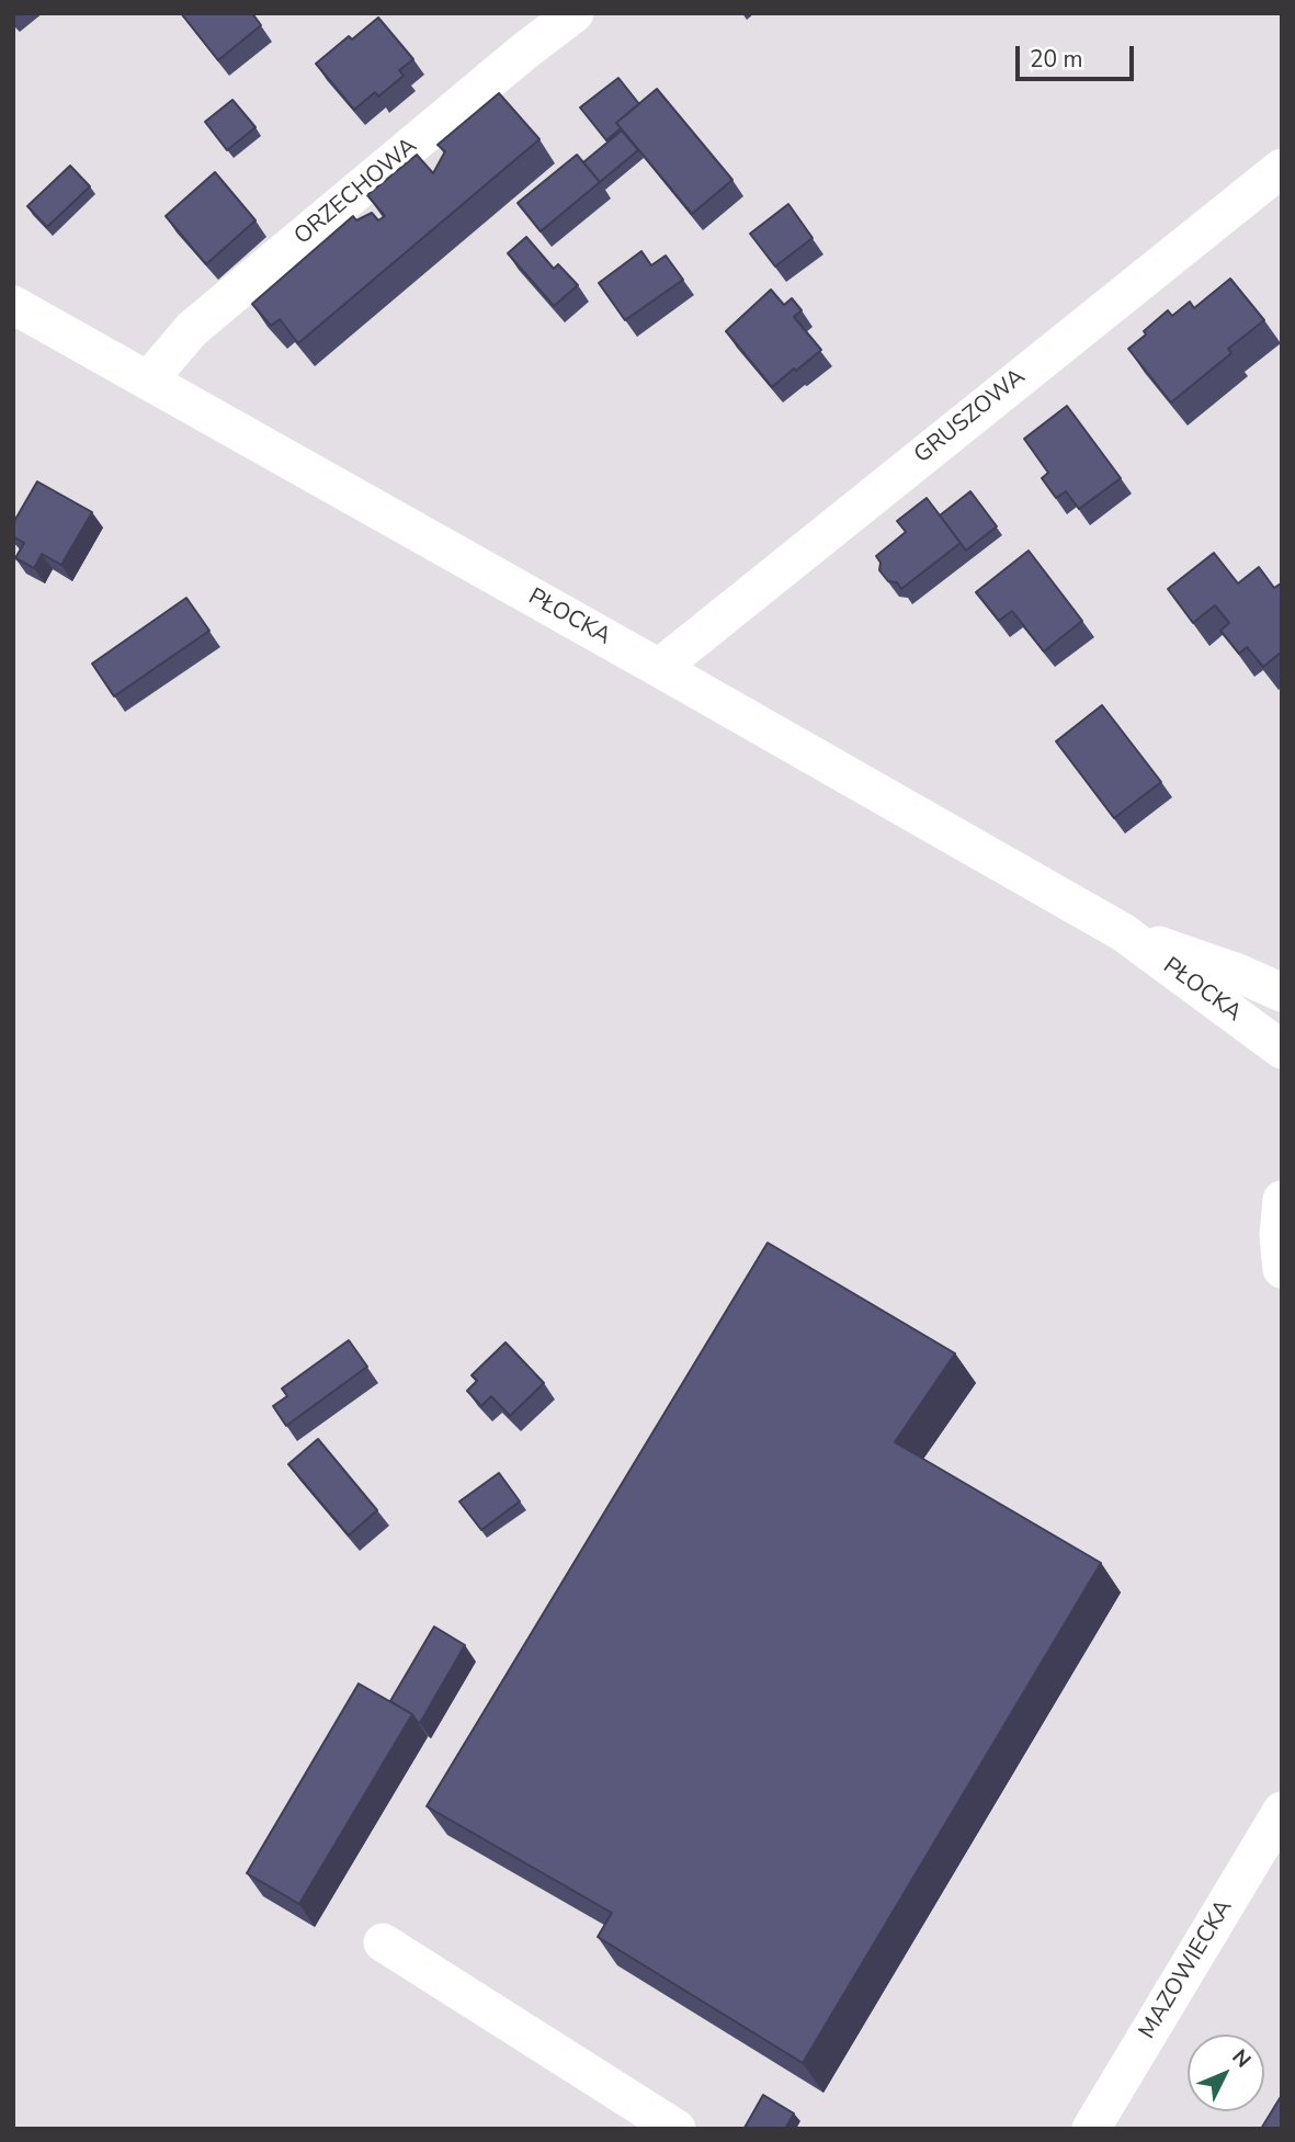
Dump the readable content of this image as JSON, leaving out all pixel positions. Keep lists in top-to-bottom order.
{
  "streets": {
    "street": [
      "ORZECHOWA",
      "GRUSZOWA",
      "PŁOCKA",
      "MAZOWIECKA"
    ]
  },
  "crossings": [
    ["ORZECHOWA", "PŁOCKA"],
    ["GRUSZOWA", "PŁOCKA"]
  ],
  "scale_bar": "20 m",
  "north": "top right"
}
